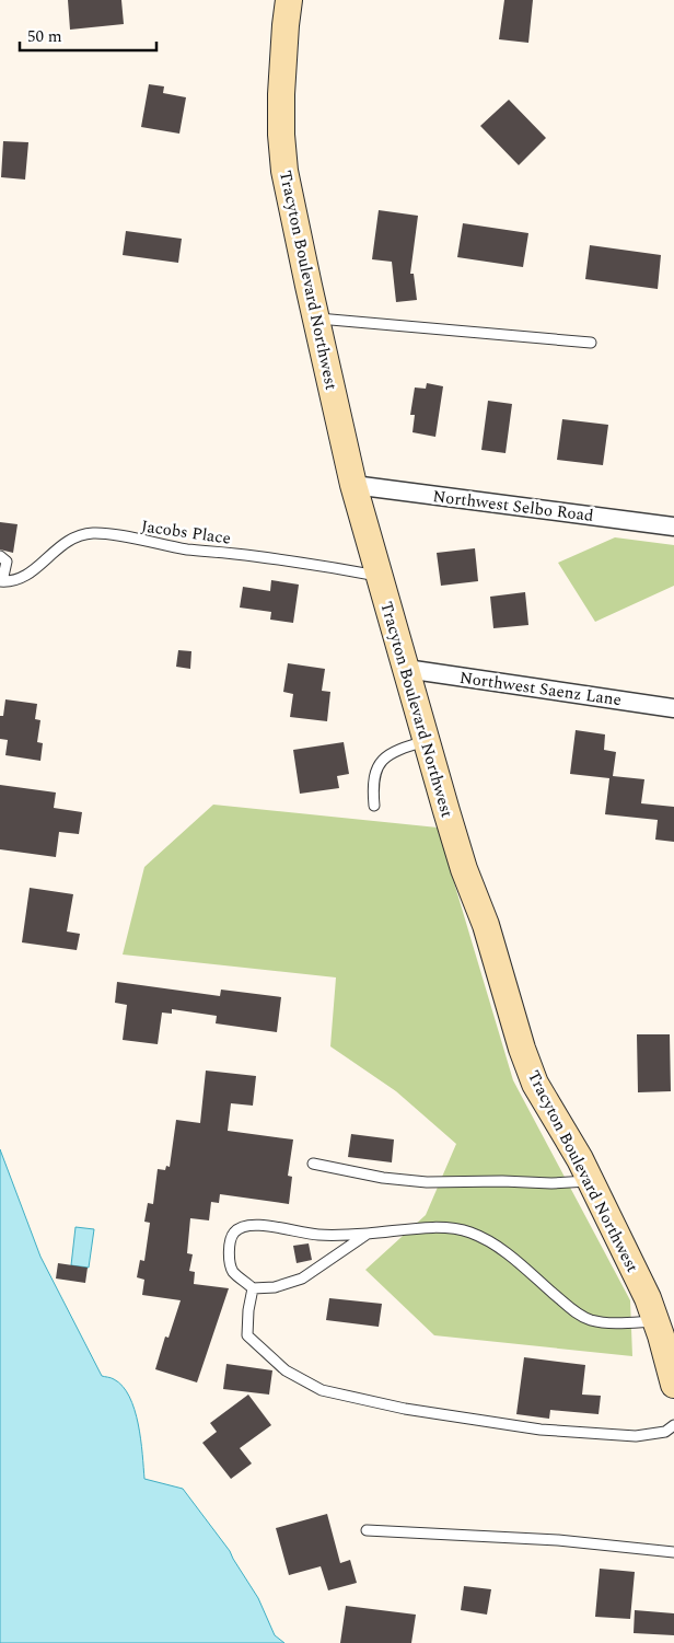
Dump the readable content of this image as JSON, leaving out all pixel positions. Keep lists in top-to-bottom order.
{
  "streets": {
    "main road": ["Tracyton Boulevard Northwest"],
    "street": ["Northwest Selbo Road", "Northwest Saenz Lane"],
    "lane": ["Jacobs Place"]
  },
  "crossings": [
    ["Tracyton Boulevard Northwest", "Northwest Selbo Road"],
    ["Tracyton Boulevard Northwest", "Jacobs Place"],
    ["Tracyton Boulevard Northwest", "Northwest Saenz Lane"]
  ],
  "scale_bar": "50 m"
}
